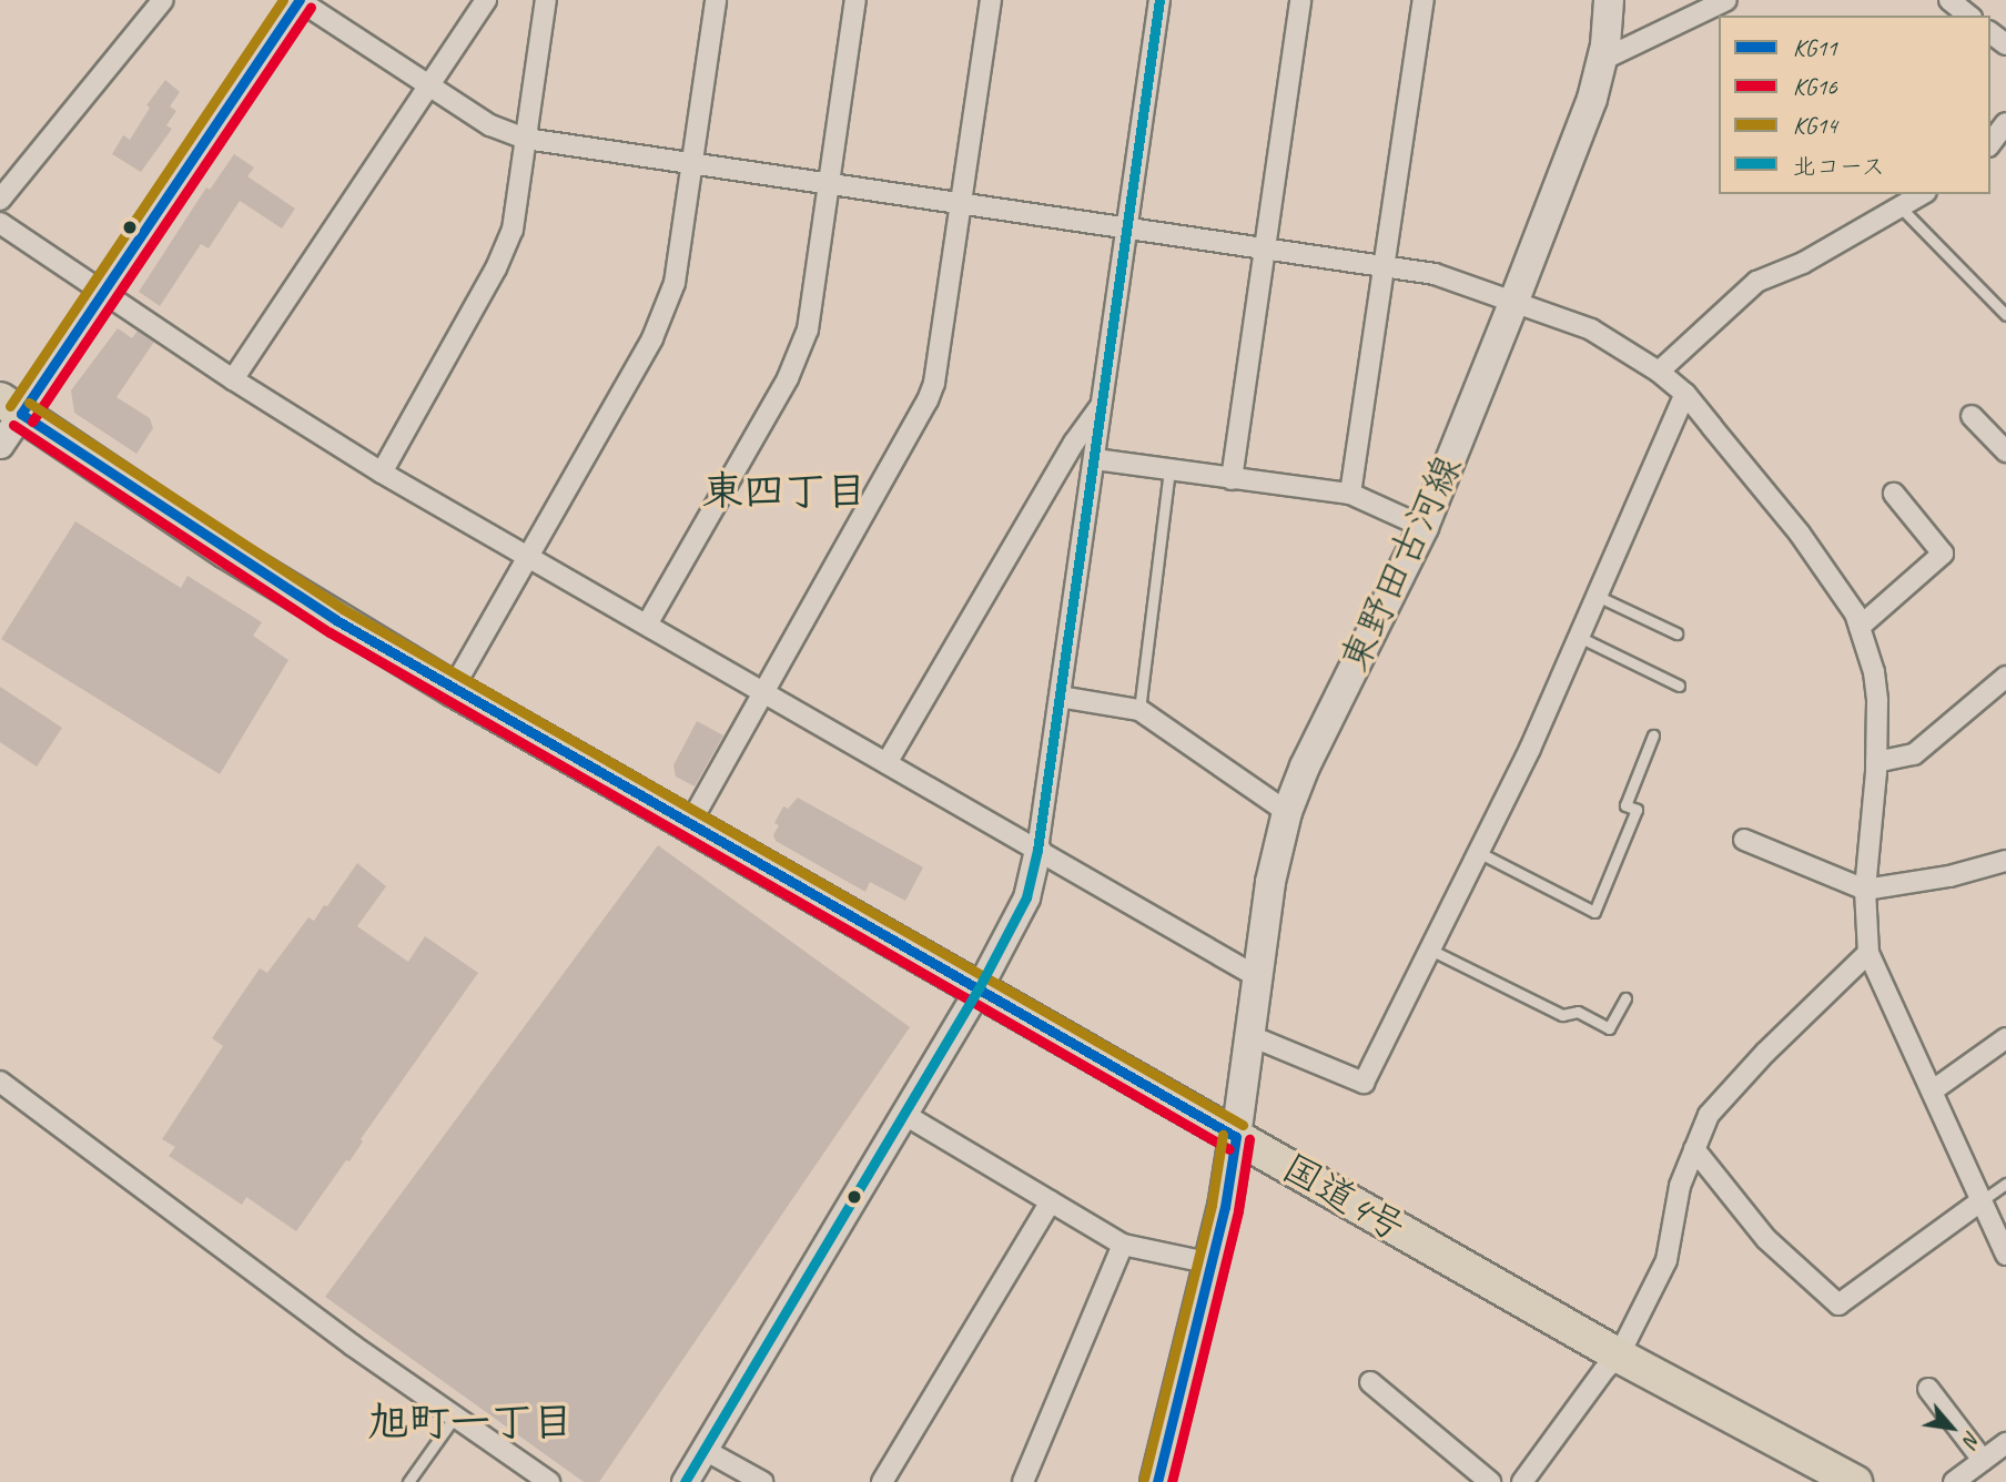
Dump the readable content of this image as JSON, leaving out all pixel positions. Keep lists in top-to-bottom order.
{
  "streets": {
    "highway": ["国道4号"],
    "main road": ["東野田古河線"]
  },
  "crossings": [
    ["東野田古河線", "国道4号"]
  ],
  "districts": ["東四丁目", "旭町一丁目"],
  "lines": [
    "transit line KG11",
    "transit line KG14",
    "transit line 北コース",
    "transit line KG16"
  ],
  "legend": [
    "KG11",
    "KG16",
    "KG14",
    "北コース"
  ],
  "north": "bottom right"
}
